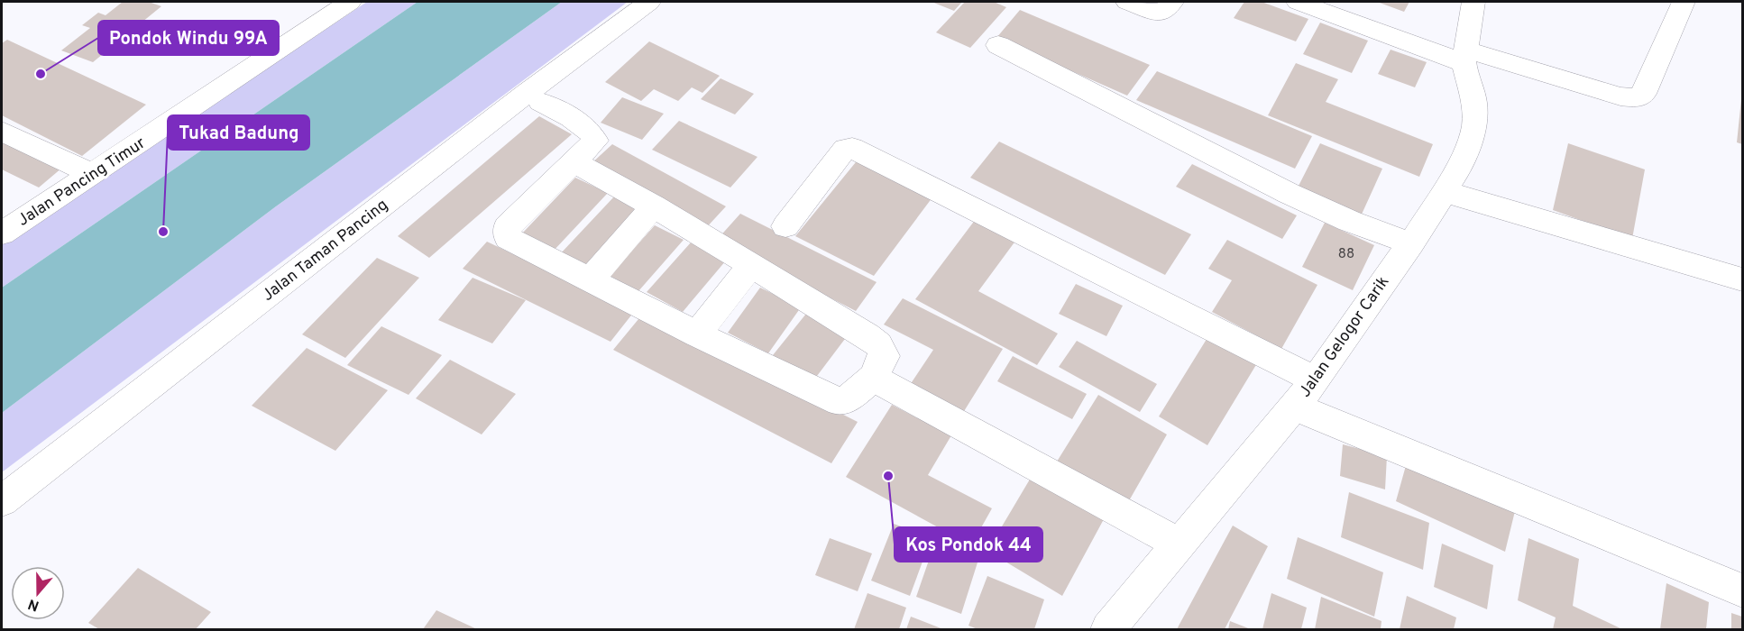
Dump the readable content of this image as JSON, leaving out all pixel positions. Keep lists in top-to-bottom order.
{
  "streets": {
    "street": ["Jalan Pancing Timur", "Jalan Taman Pancing", "Jalan Gelogor Carik"]
  },
  "places": ["Pondok Windu 99A", "Tukad Badung", "Kos Pondok 44"],
  "house_numbers": ["88"],
  "north": "bottom"
}
